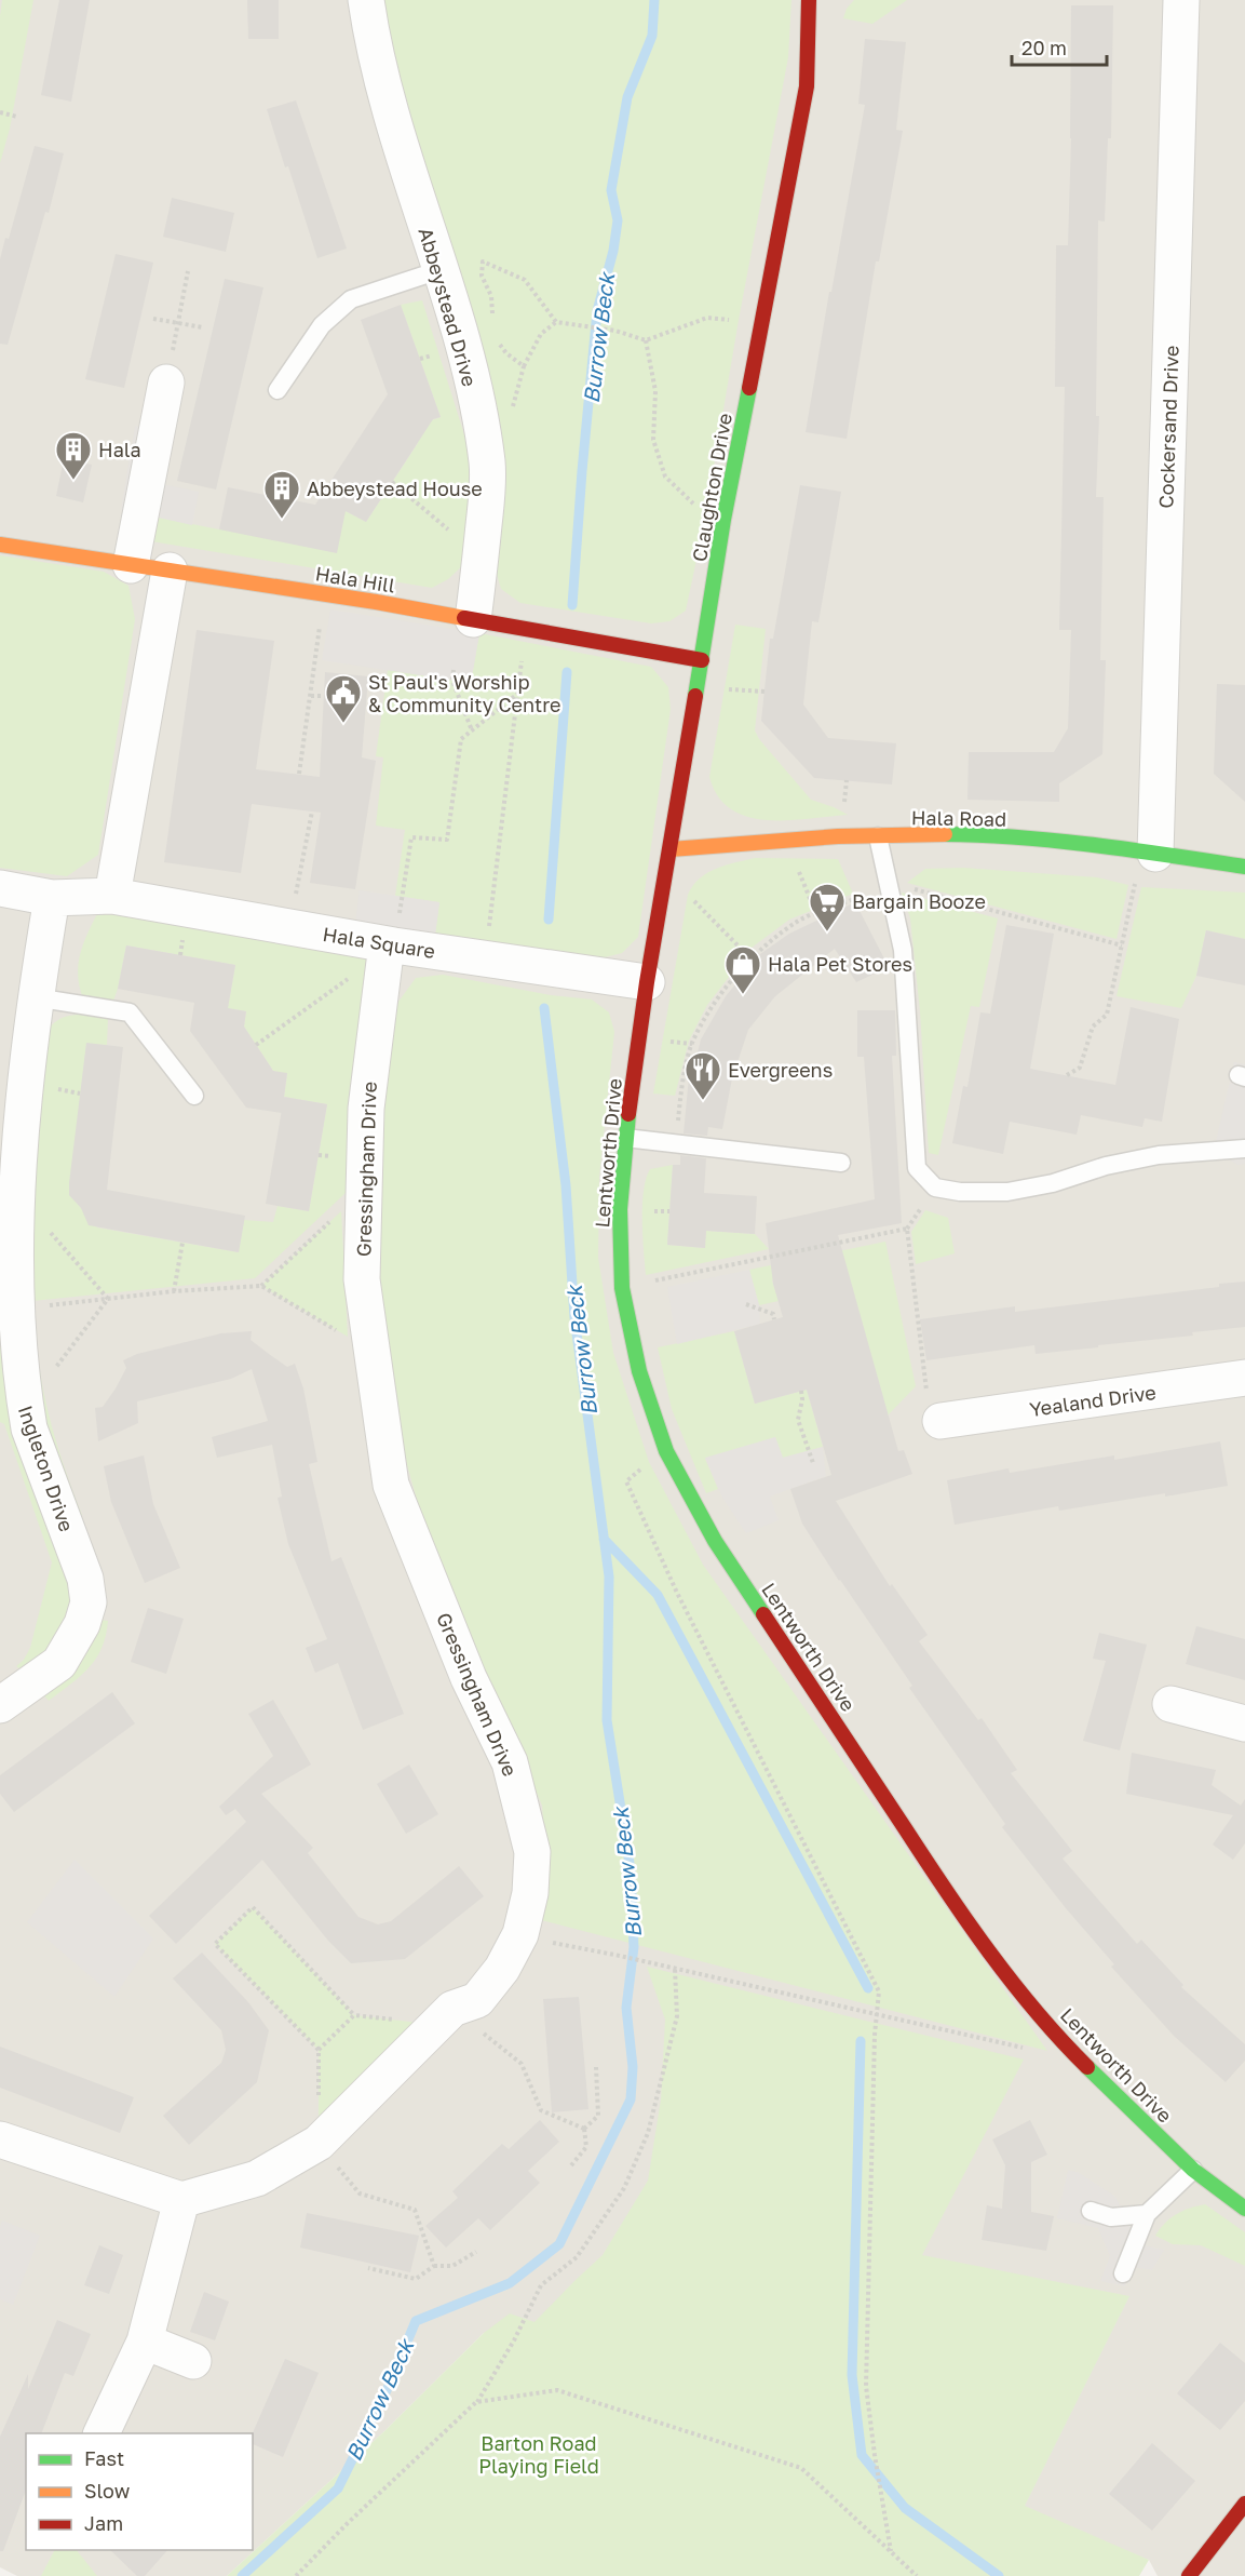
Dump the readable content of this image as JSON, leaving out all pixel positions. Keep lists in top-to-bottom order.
{
  "streets": {
    "street": [
      "Abbeystead Drive",
      "Cockersand Drive",
      "Claughton Drive",
      "Hala Hill",
      "Hala Road",
      "Hala Square",
      "Lentworth Drive",
      "Gressingham Drive",
      "Yealand Drive",
      "Ingleton Drive"
    ]
  },
  "crossings": [
    ["Abbeystead Drive", "Hala Hill"],
    ["Cockersand Drive", "Hala Road"],
    ["Claughton Drive", "Hala Hill"],
    ["Claughton Drive", "Hala Road"],
    ["Claughton Drive", "Hala Square"],
    ["Claughton Drive", "Lentworth Drive"],
    ["Hala Square", "Lentworth Drive"],
    ["Hala Square", "Gressingham Drive"],
    ["Hala Square", "Ingleton Drive"]
  ],
  "water": ["Burrow Beck"],
  "parks": ["Barton Road Playing Field"],
  "places": {
    "building": ["Hala", "Abbeystead House"],
    "public building": ["St Paul's Worship & Community Centre"],
    "supermarket": ["Bargain Booze"],
    "shop": ["Hala Pet Stores"],
    "restaurant": ["Evergreens"]
  },
  "legend": ["Fast", "Slow", "Jam"],
  "scale_bar": "20 m"
}
